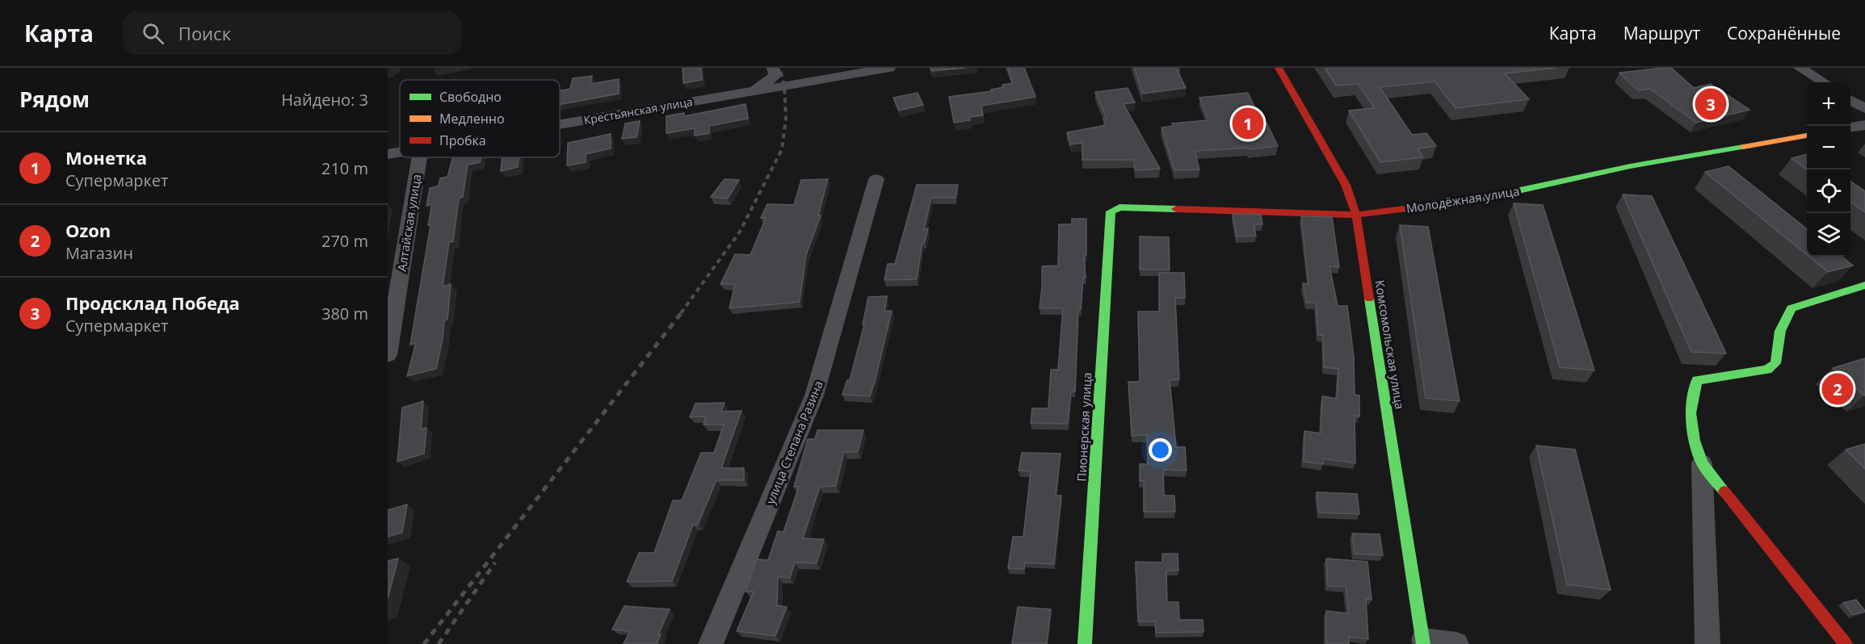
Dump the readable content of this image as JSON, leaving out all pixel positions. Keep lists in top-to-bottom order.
{
  "streets": {
    "street": [
      "Крестьянская улица",
      "Молодёжная улица",
      "Алтайская улица",
      "Комсомольская улица",
      "Пионерская улица",
      "улица Степана Разина"
    ]
  },
  "crossings": [
    ["Молодёжная улица", "Комсомольская улица"],
    ["Молодёжная улица", "Пионерская улица"]
  ],
  "legend": ["Свободно", "Медленно", "Пробка"],
  "page": {
    "header": "Карта",
    "search": "Поиск",
    "nav": ["Карта", "Маршрут", "Сохранённые"],
    "heading": ["Рядом", "Найдено: 3"],
    "map_buttons": ["+", "−"],
    "pins": ["3", "1", "2"],
    "list": [
      {
        "mark": "1",
        "name": "Монетка",
        "note": "Супермаркет",
        "value": "210 m"
      },
      {
        "mark": "2",
        "name": "Ozon",
        "note": "Магазин",
        "value": "270 m"
      },
      {
        "mark": "3",
        "name": "Продсклад Победа",
        "note": "Супермаркет",
        "value": "380 m"
      }
    ]
  }
}
